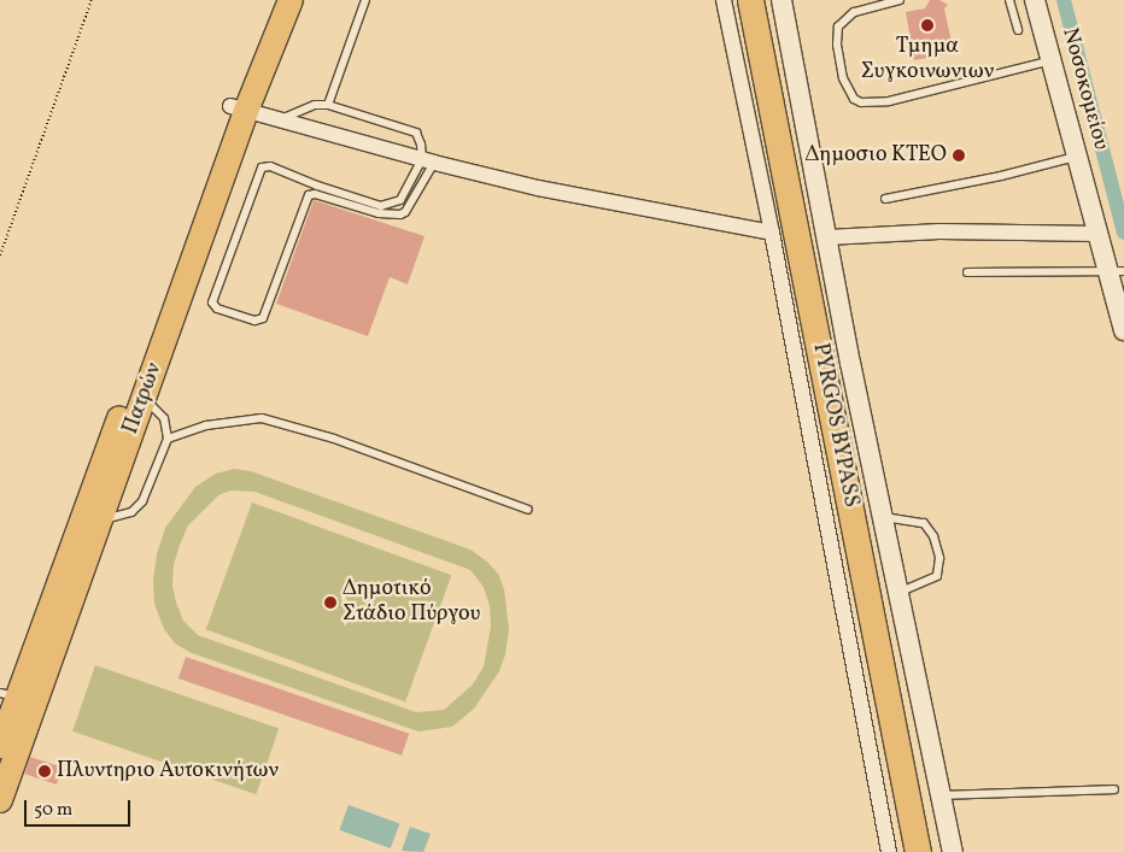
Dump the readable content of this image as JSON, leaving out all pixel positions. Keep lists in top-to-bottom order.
{
  "streets": {
    "highway": ["PYRGOS BYPASS"],
    "main road": ["Πατρών"],
    "street": ["Νοσοκομείου"]
  },
  "places": [
    "Τμημα Συγκοινωνιων",
    "Δημοσιο ΚΤΕΟ",
    "Δημοτικό Στάδιο Πύργου",
    "Πλυντηριο Αυτοκινήτων"
  ],
  "scale_bar": "50 m"
}
